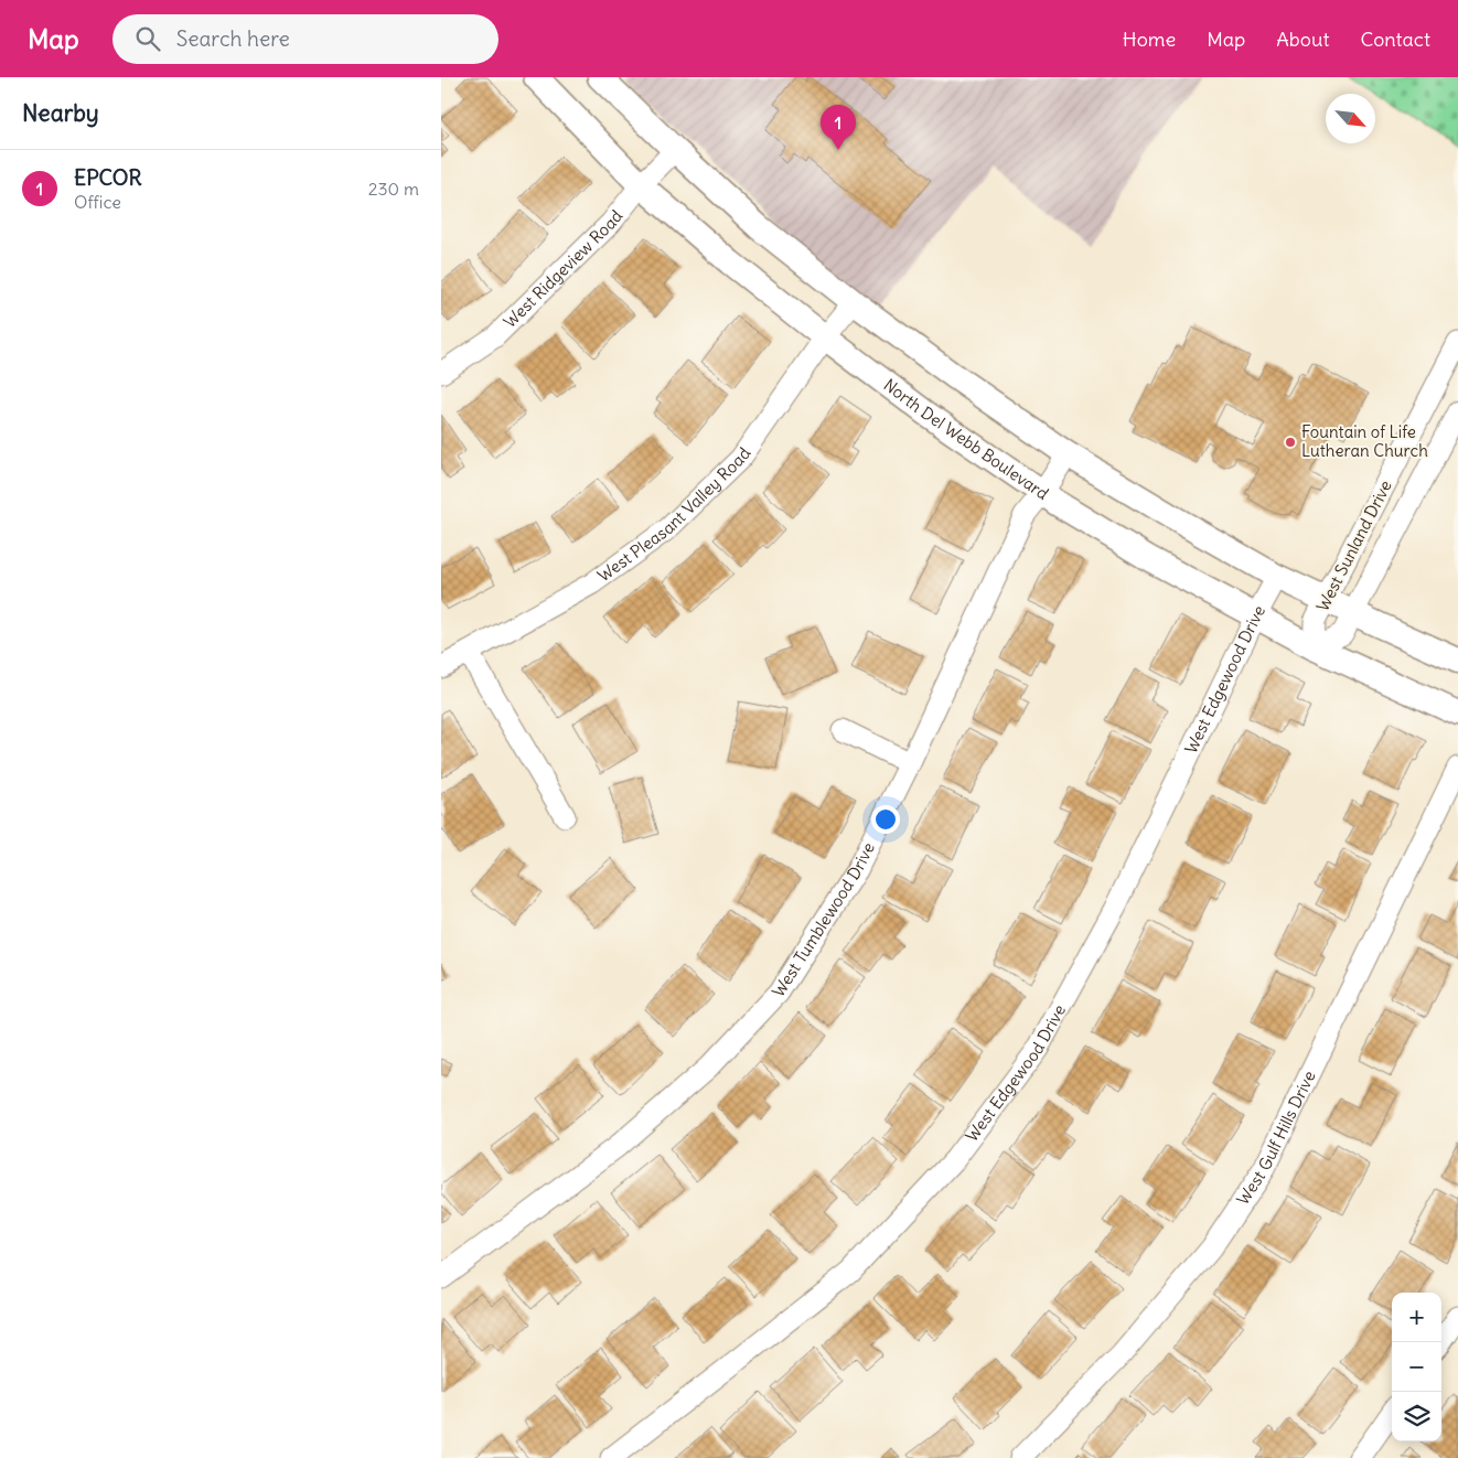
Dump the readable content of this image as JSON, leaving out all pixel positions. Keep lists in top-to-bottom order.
{
  "streets": {
    "street": [
      "West Ridgeview Road",
      "North Del Webb Boulevard",
      "West Pleasant Valley Road",
      "West Sunland Drive",
      "West Edgewood Drive",
      "West Tumblewood Drive",
      "West Gulf Hills Drive"
    ]
  },
  "crossings": [
    ["West Ridgeview Road", "North Del Webb Boulevard"],
    ["North Del Webb Boulevard", "West Pleasant Valley Road"],
    ["North Del Webb Boulevard", "West Sunland Drive"],
    ["North Del Webb Boulevard", "West Edgewood Drive"],
    ["North Del Webb Boulevard", "West Tumblewood Drive"]
  ],
  "places": ["Fountain of Life Lutheran Church"],
  "north": "bottom right",
  "page": {
    "header": "Map",
    "search": "Search here",
    "nav": [
      "Home",
      "Map",
      "About",
      "Contact"
    ],
    "heading": "Nearby",
    "pins": "1",
    "list": [
      {
        "mark": "1",
        "name": "EPCOR",
        "note": "Office",
        "value": "230 m"
      }
    ],
    "map_buttons": ["+", "−"]
  }
}
